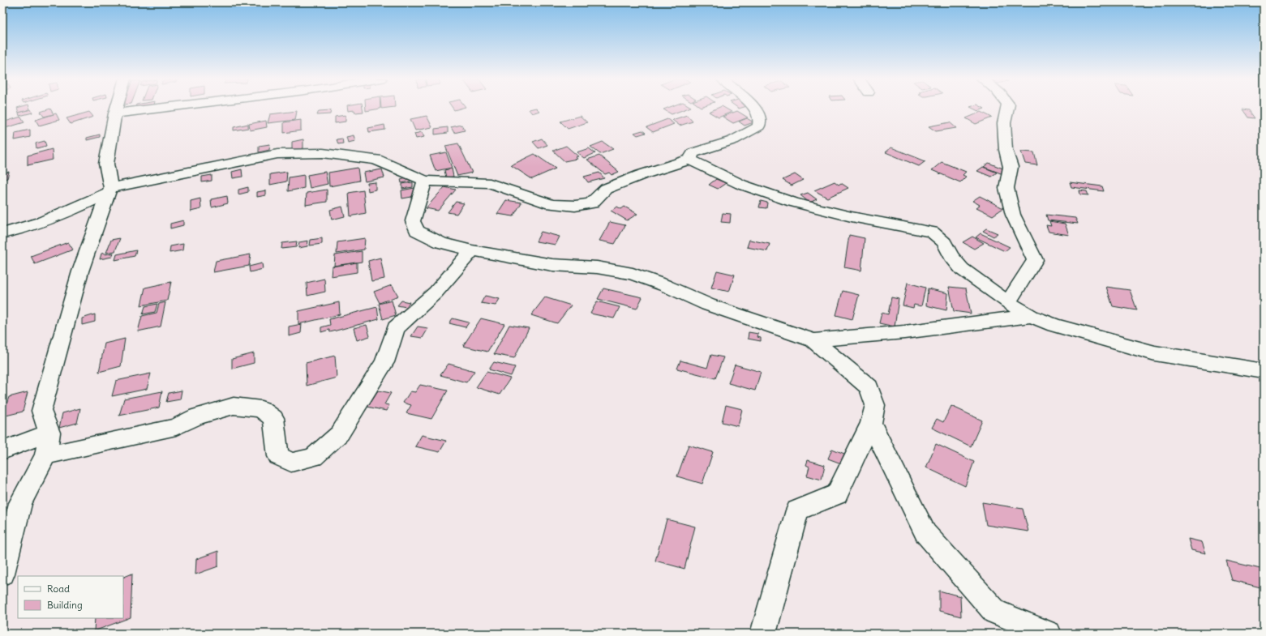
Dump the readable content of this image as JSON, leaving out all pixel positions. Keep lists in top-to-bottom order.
{
  "legend": ["Road", "Building"]
}
